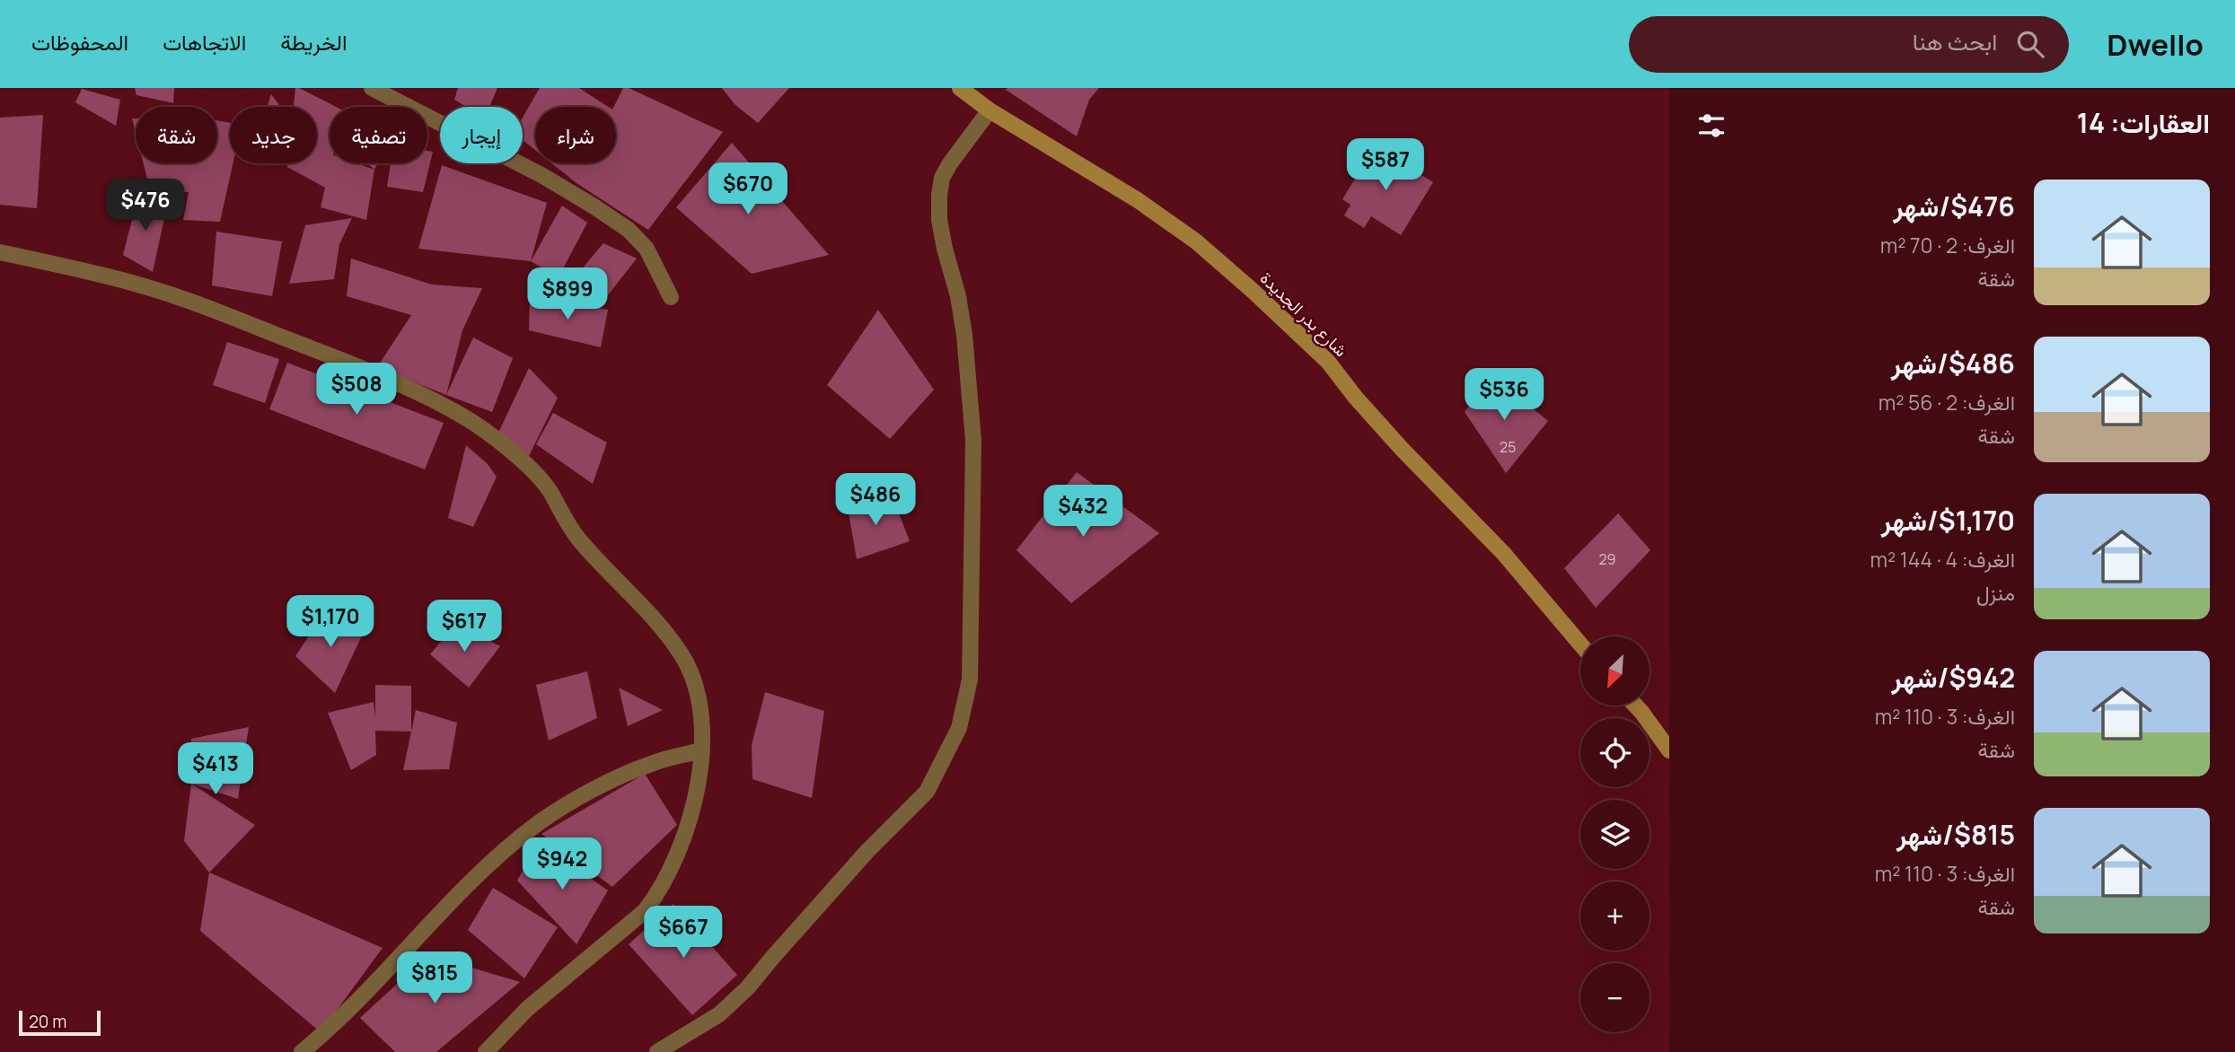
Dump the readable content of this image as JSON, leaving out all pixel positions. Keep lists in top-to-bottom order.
{
  "streets": {
    "main road": ["شارع بدر الجديدة"]
  },
  "house_numbers": ["25", "29"],
  "scale_bar": "20 m",
  "north": "bottom left",
  "page": {
    "header": "Dwello",
    "search": "ابحث هنا",
    "nav": ["الخريطة", "الاتجاهات", "المحفوظات"],
    "heading": "العقارات: 14",
    "chip": [
      "شراء",
      "إيجار",
      "تصفية",
      "جديد",
      "شقة"
    ],
    "price": [
      "$587",
      "$670",
      "$476",
      "$899",
      "$508",
      "$536",
      "$486",
      "$432",
      "$1,170",
      "$617",
      "$413",
      "$942",
      "$667",
      "$815"
    ],
    "list": [
      {
        "name": "$476/شهر",
        "note": "الغرف: 2 · 70 m² · شقة"
      },
      {
        "name": "$486/شهر",
        "note": "الغرف: 2 · 56 m² · شقة"
      },
      {
        "name": "$1,170/شهر",
        "note": "الغرف: 4 · 144 m² · منزل"
      },
      {
        "name": "$942/شهر",
        "note": "الغرف: 3 · 110 m² · شقة"
      },
      {
        "name": "$815/شهر",
        "note": "الغرف: 3 · 110 m² · شقة"
      }
    ],
    "map_buttons": ["+", "−"],
    "scale": "20 m"
  }
}
